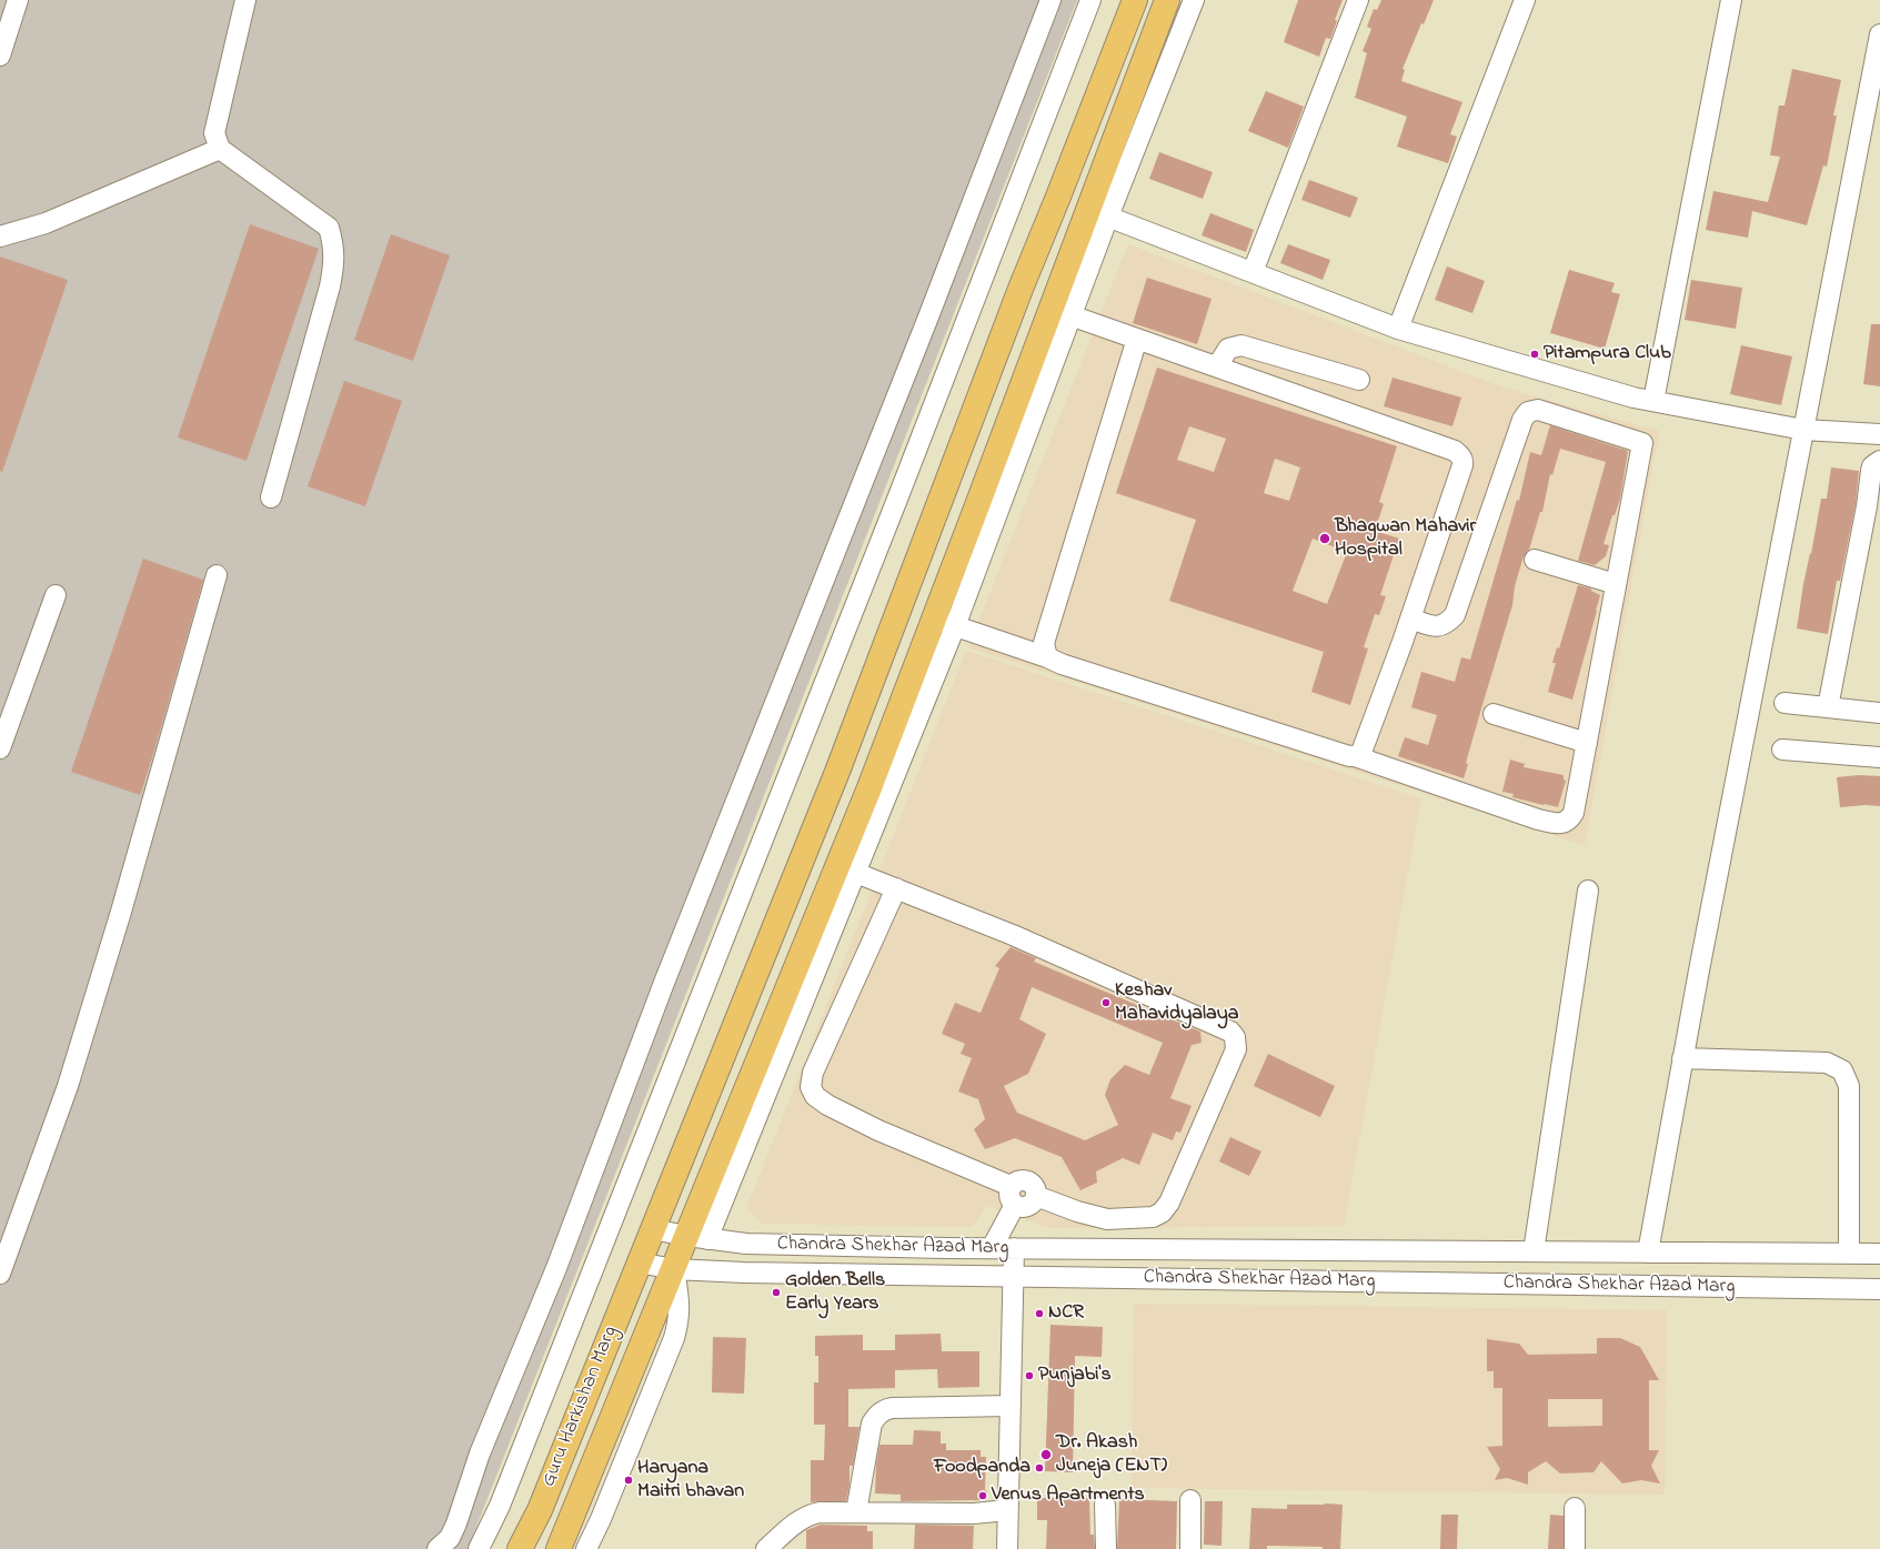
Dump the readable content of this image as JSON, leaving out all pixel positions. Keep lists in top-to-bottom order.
{
  "streets": {
    "main road": ["Guru Harkishan Marg"],
    "street": ["Chandra Shekhar Azad Marg"]
  },
  "crossings": [
    ["Chandra Shekhar Azad Marg", "Guru Harkishan Marg"]
  ],
  "places": [
    "Pitampura Club",
    "Bhagwan Mahavir Hospital",
    "Keshav Mahavidyalaya",
    "Golden Bells Early Years",
    "NCR",
    "Punjabi's",
    "Dr. Akash Juneja (ENT)",
    "Foodpanda",
    "Haryana Maitri bhavan",
    "Venus Apartments"
  ]
}
